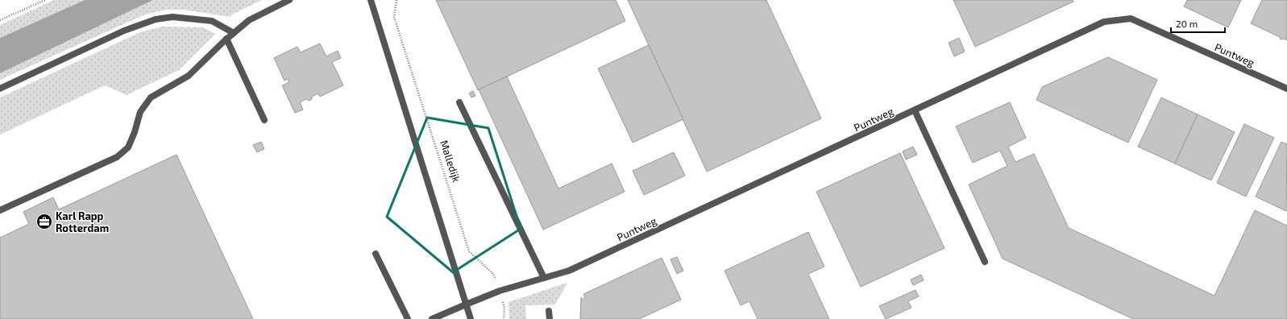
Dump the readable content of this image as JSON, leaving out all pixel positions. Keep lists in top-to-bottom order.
{
  "streets": {
    "street": ["Puntweg"],
    "path": ["Malledijk"]
  },
  "crossings": [
    ["Puntweg", "Malledijk"]
  ],
  "places": {
    "office": ["Karl Rapp Rotterdam"]
  },
  "scale_bar": "20 m"
}
